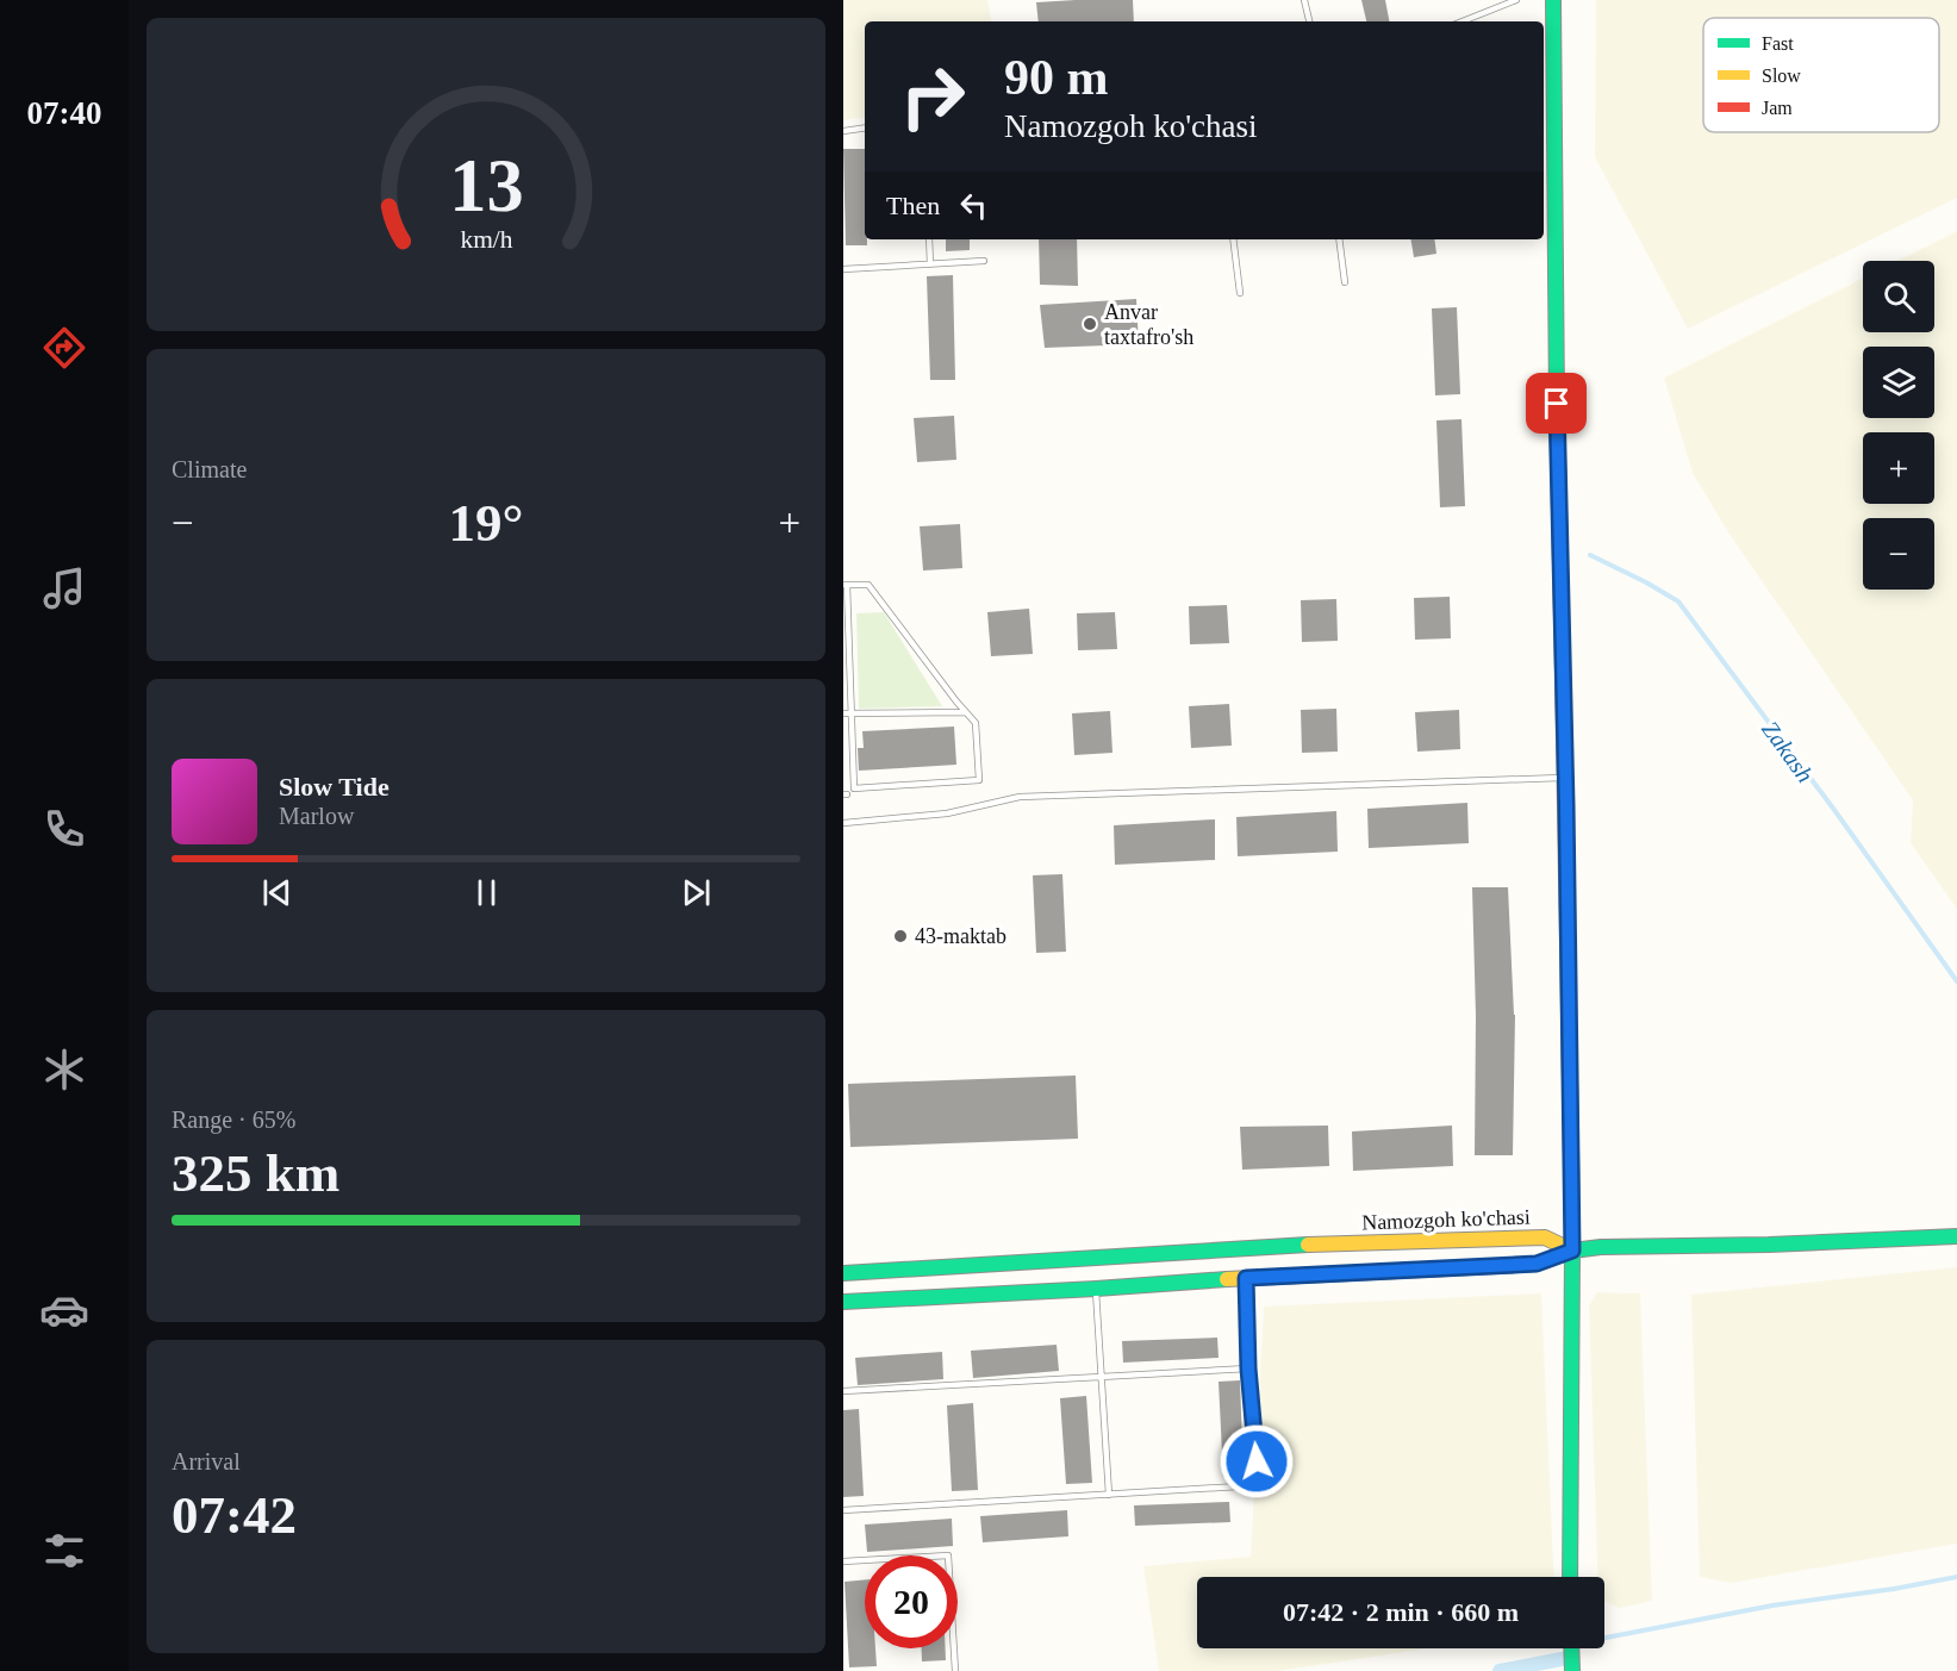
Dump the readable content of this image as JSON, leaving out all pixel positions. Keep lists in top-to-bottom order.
{
  "streets": {
    "main road": ["Namozgoh ko'chasi"]
  },
  "water": ["Zakash"],
  "places": ["Anvar taxtafro'sh", "43-maktab"],
  "legend": ["Fast", "Slow", "Jam"],
  "page": {
    "tabs": "07:40",
    "turn": ["90 m", "Namozgoh ko'chasi"],
    "then": "Then",
    "map_buttons": ["+", "−"],
    "tile": [
      "Climate",
      ["Range · 65%", "325 km"],
      ["Arrival", "07:42"]
    ],
    "heat": ["−", "19°", "+"],
    "song": ["Slow Tide", "Marlow"],
    "limit": "20",
    "trip": "07:42 · 2 min · 660 m",
    "gauge": ["13", "km/h"]
  }
}
